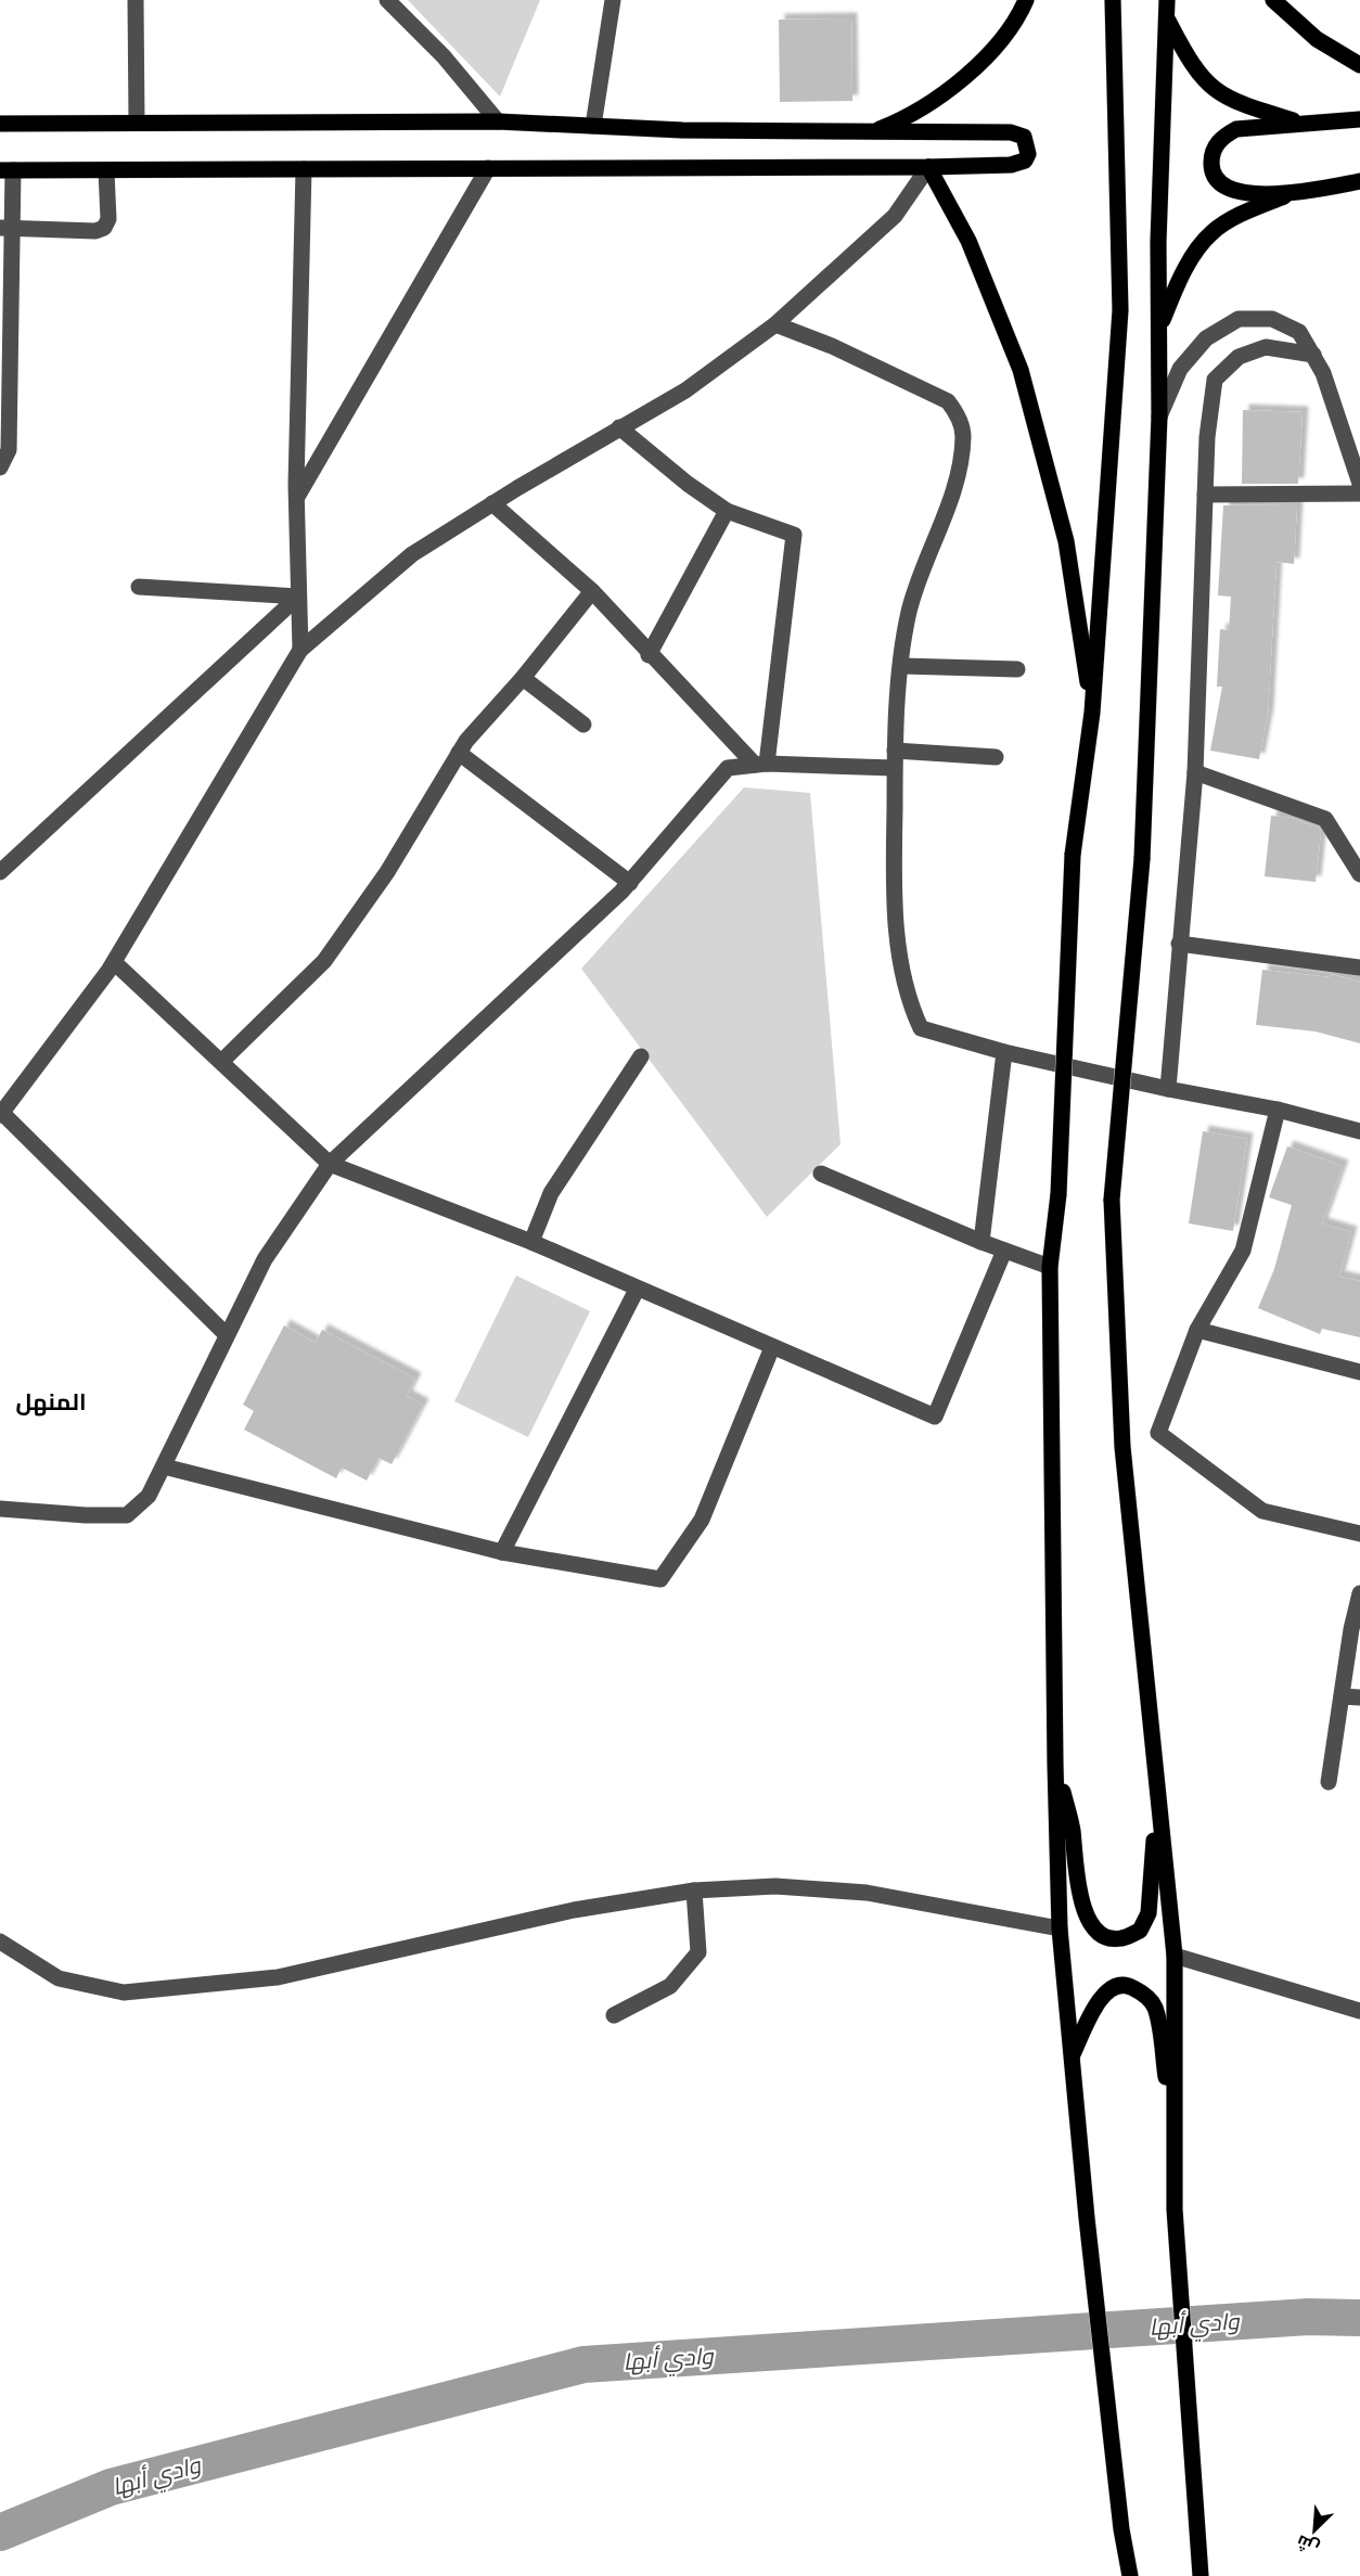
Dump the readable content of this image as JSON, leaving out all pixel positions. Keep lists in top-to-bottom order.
{
  "districts": ["المنهل"],
  "water": ["وادي أبها"],
  "north": "bottom left"
}
